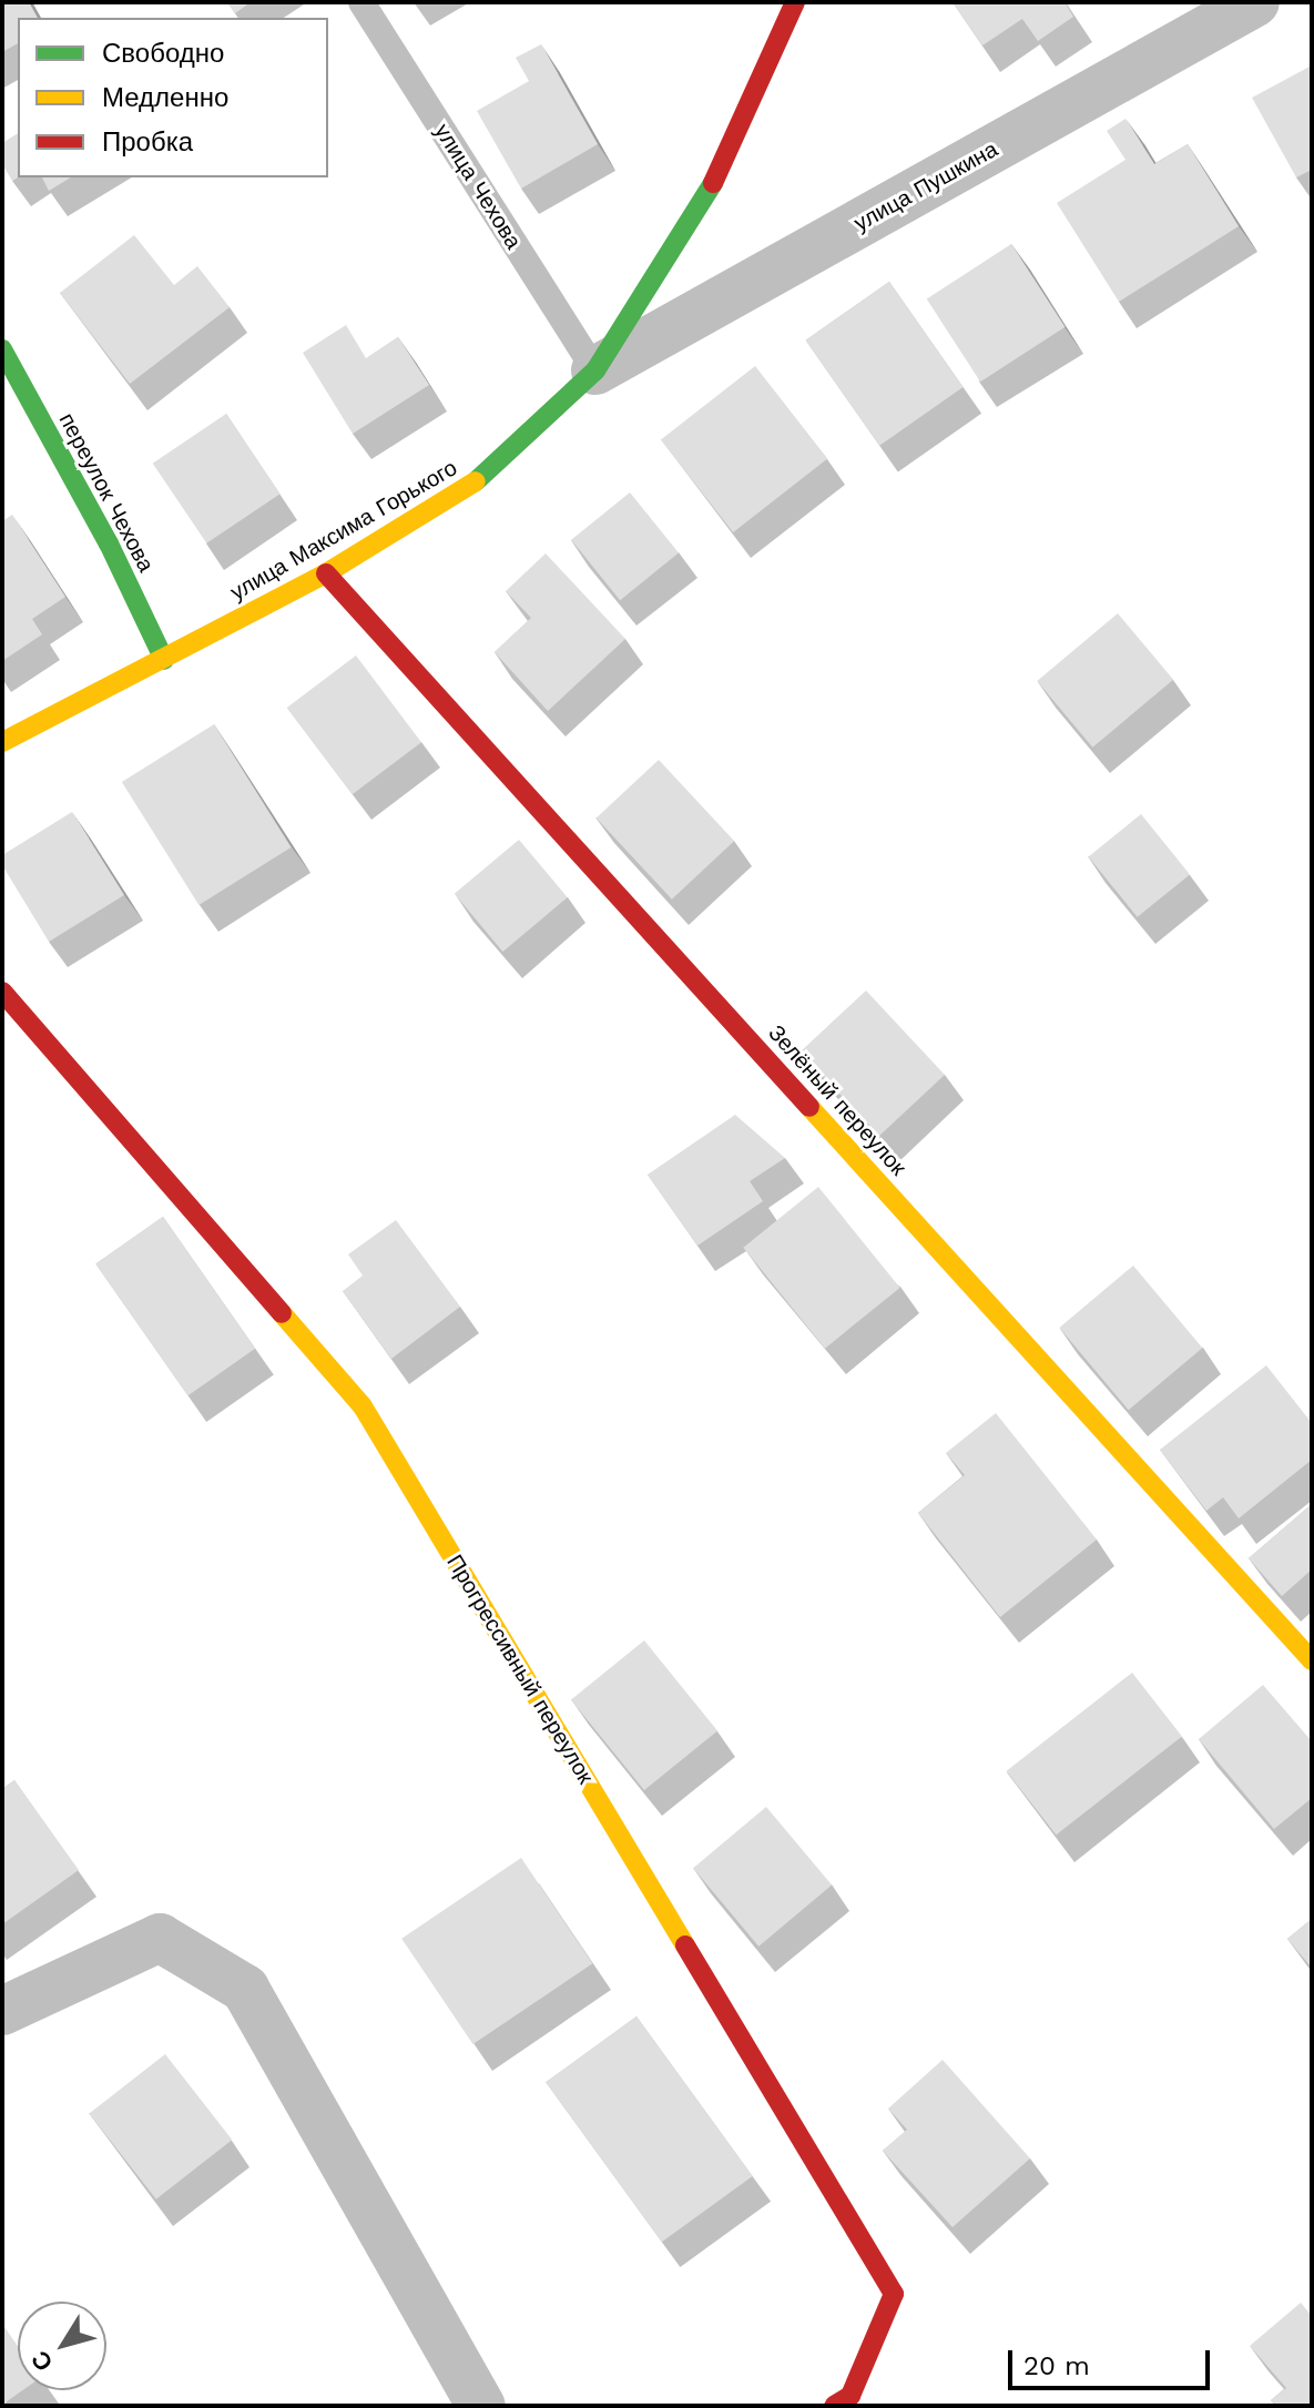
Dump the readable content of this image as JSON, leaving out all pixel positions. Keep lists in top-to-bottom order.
{
  "streets": {
    "street": [
      "улица Пушкина",
      "переулок Чехова",
      "улица Максима Горького",
      "Зелёный переулок",
      "Прогрессивный переулок"
    ],
    "lane": ["улица Чехова"]
  },
  "crossings": [
    ["улица Чехова", "улица Пушкина"],
    ["улица Чехова", "улица Максима Горького"],
    ["улица Пушкина", "улица Максима Горького"],
    ["переулок Чехова", "улица Максима Горького"],
    ["улица Максима Горького", "Зелёный переулок"]
  ],
  "legend": ["Свободно", "Медленно", "Пробка"],
  "scale_bar": "20 m",
  "north": "bottom left"
}
